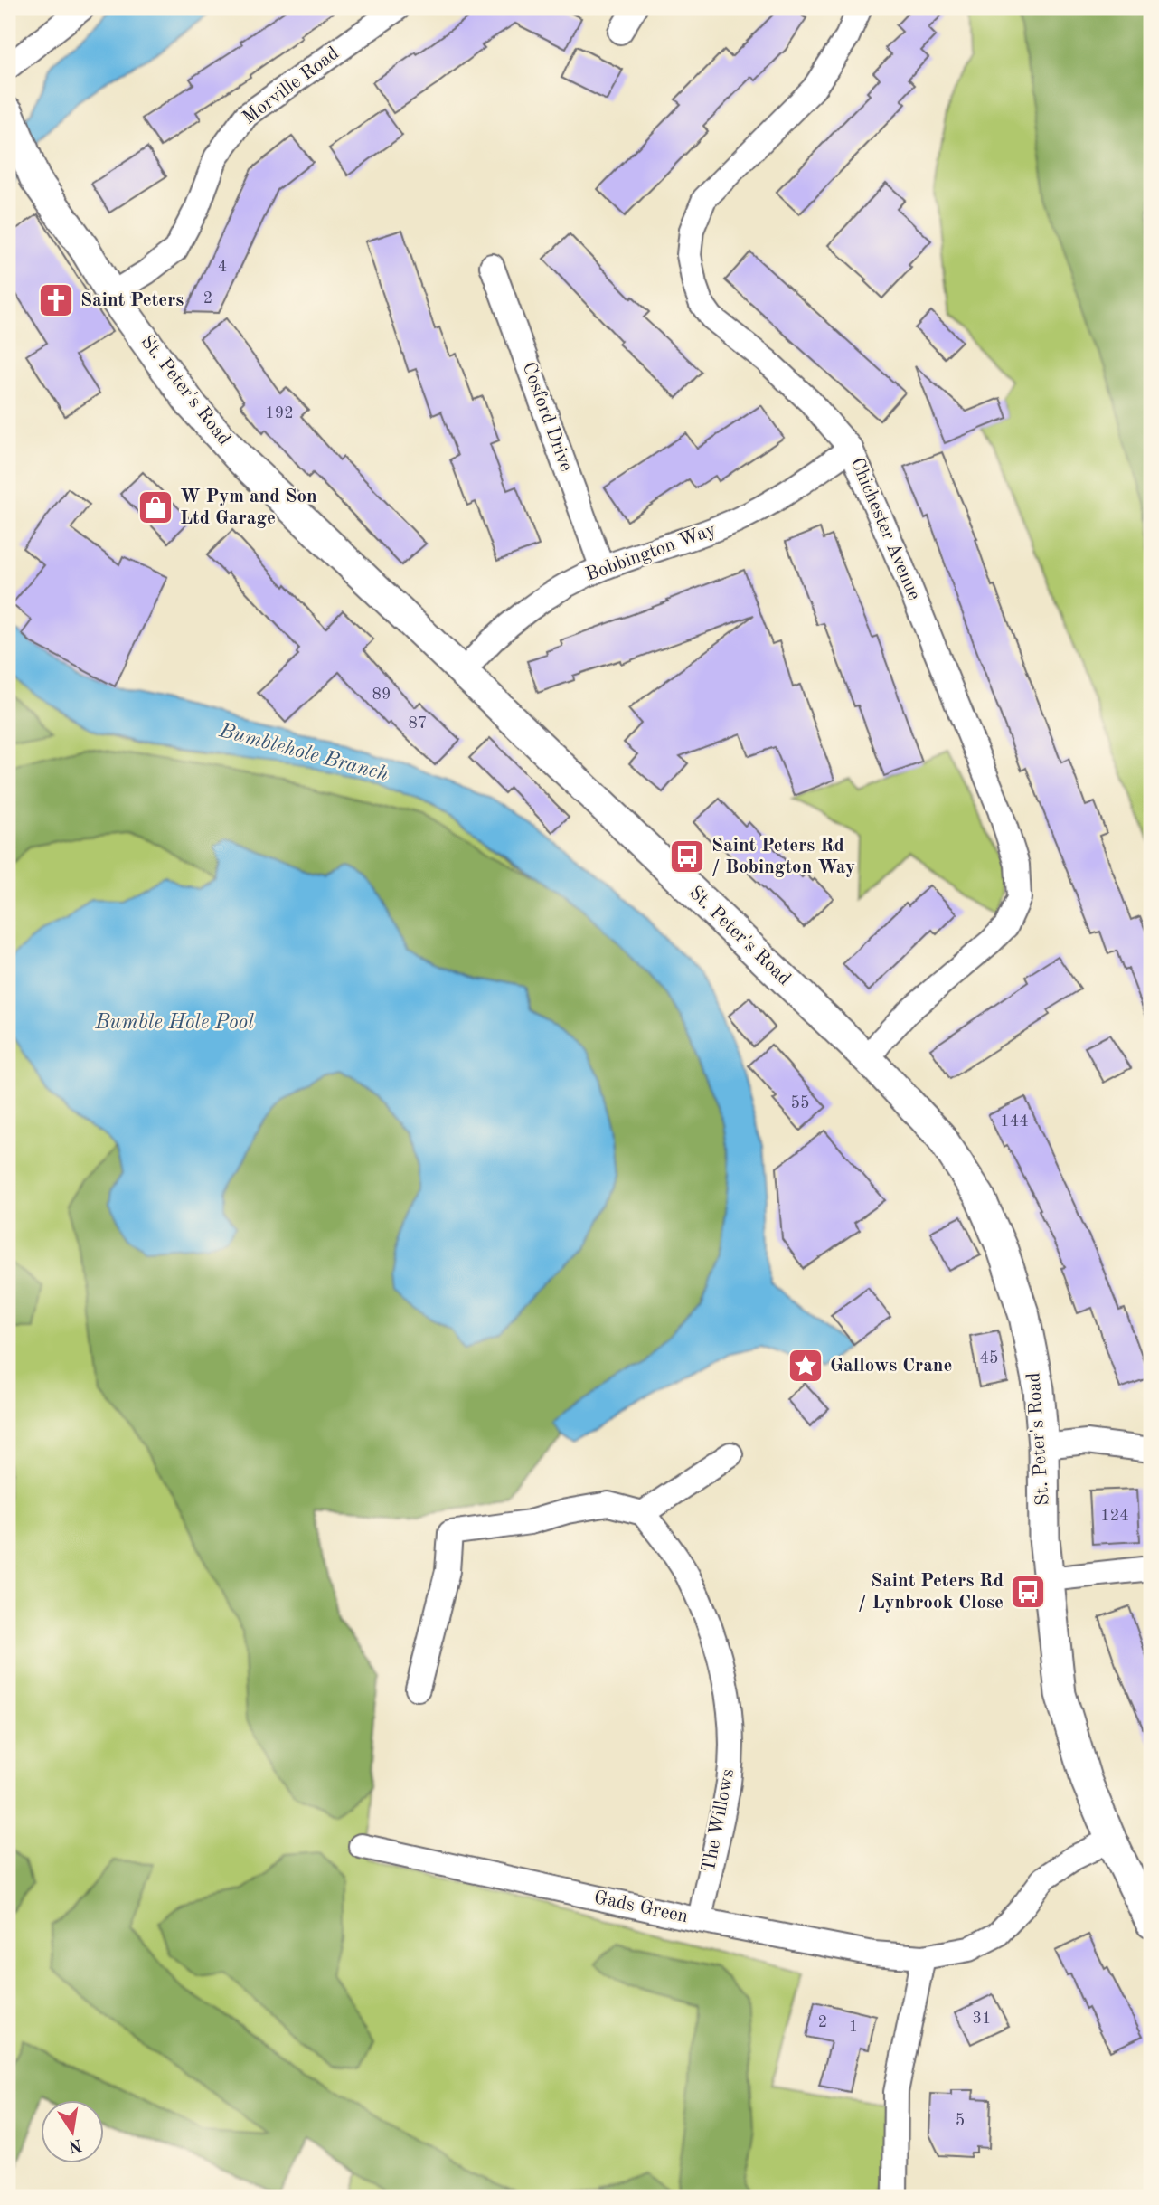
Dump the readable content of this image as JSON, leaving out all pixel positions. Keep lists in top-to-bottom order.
{
  "streets": {
    "street": [
      "Morville Road",
      "St. Peter's Road",
      "Cosford Drive",
      "Chichester Avenue",
      "Bobbington Way",
      "The Willows",
      "Gads Green"
    ]
  },
  "crossings": [
    ["Morville Road", "St. Peter's Road"],
    ["St. Peter's Road", "Chichester Avenue"],
    ["St. Peter's Road", "Bobbington Way"],
    ["St. Peter's Road", "Gads Green"],
    ["Cosford Drive", "Bobbington Way"],
    ["Chichester Avenue", "Bobbington Way"],
    ["The Willows", "Gads Green"]
  ],
  "water": ["Bumblehole Branch", "Bumble Hole Pool"],
  "places": {
    "church": ["Saint Peters"],
    "shop": ["W Pym and Son Ltd Garage"],
    "bus stop": ["Saint Peters Rd / Bobington Way", "Saint Peters Rd / Lynbrook Close"],
    "place": ["Gallows Crane"]
  },
  "house_numbers": [
    "4",
    "2",
    "192",
    "89",
    "87",
    "55",
    "144",
    "45",
    "124",
    "31",
    "2",
    "1",
    "5"
  ],
  "north": "bottom"
}
